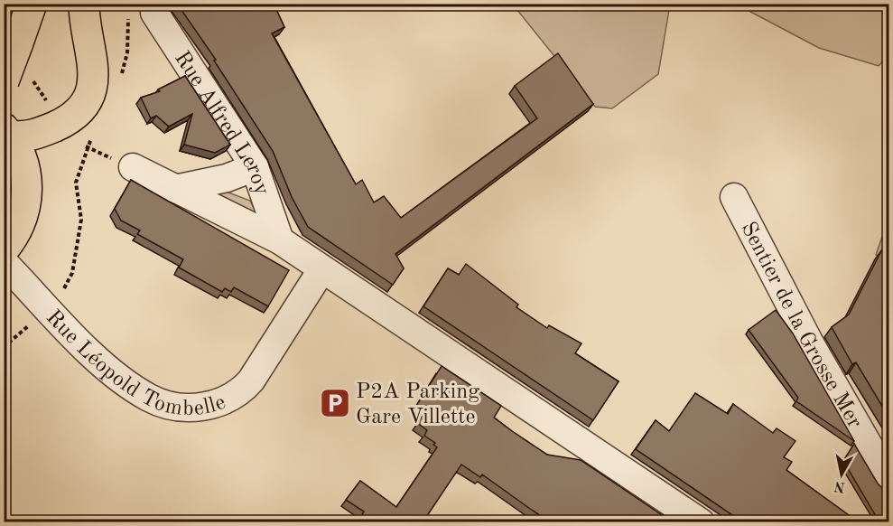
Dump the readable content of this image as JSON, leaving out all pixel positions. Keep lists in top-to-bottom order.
{
  "streets": {
    "street": ["Rue Alfred Leroy", "Sentier de la Grosse Mer", "Rue Léopold Tombelle"]
  },
  "places": {
    "parking": ["P2A Parking Gare Villette"]
  },
  "north": "bottom"
}
